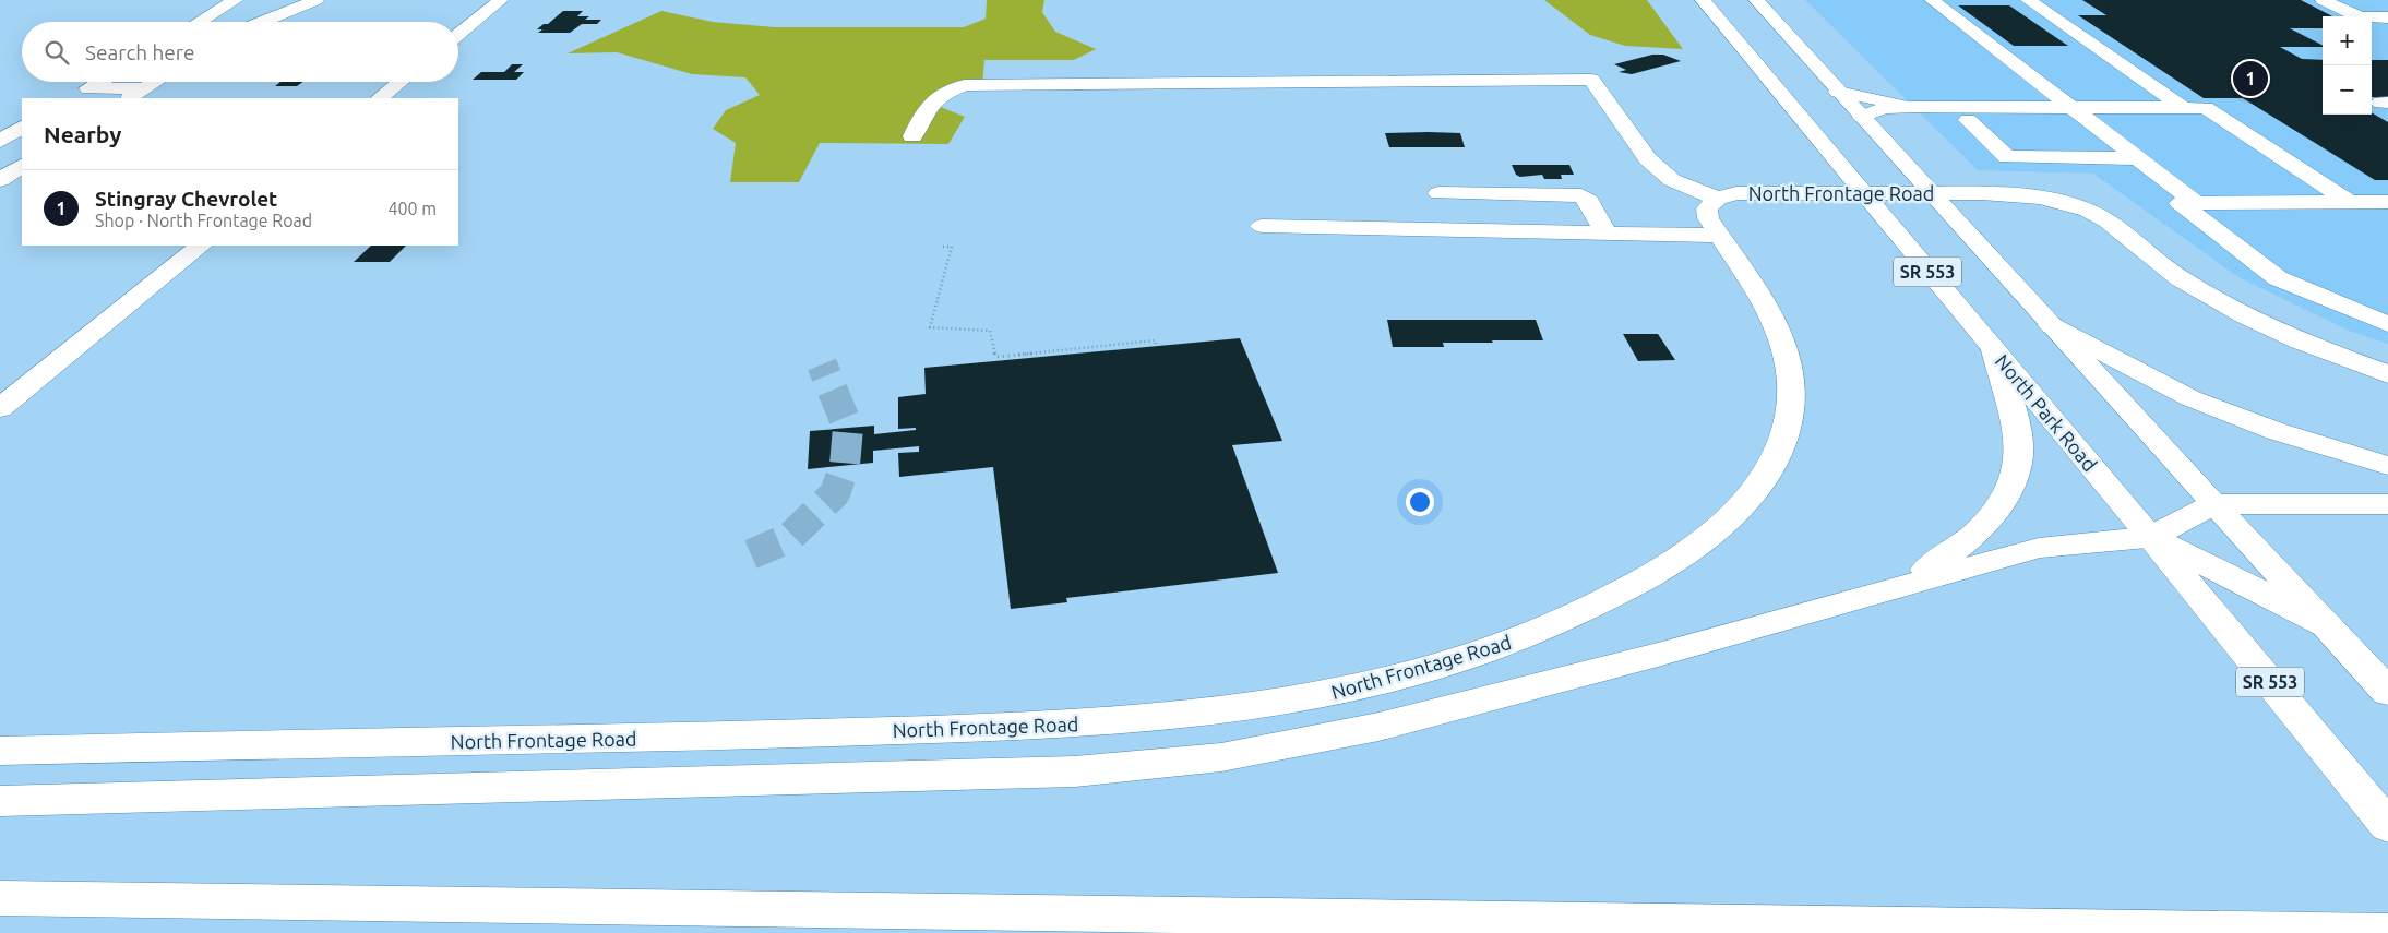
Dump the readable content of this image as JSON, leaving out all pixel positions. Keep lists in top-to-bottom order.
{
  "streets": {
    "main road": ["North Frontage Road", "SR 553", "North Park Road"]
  },
  "crossings": [
    ["North Frontage Road", "SR 553"],
    ["North Frontage Road", "North Park Road"]
  ],
  "page": {
    "map_buttons": ["+", "−"],
    "search": "Search here",
    "pins": "1",
    "heading": "Nearby",
    "list": [
      {
        "mark": "1",
        "name": "Stingray Chevrolet",
        "note": "Shop · North Frontage Road",
        "value": "400 m"
      }
    ]
  }
}
